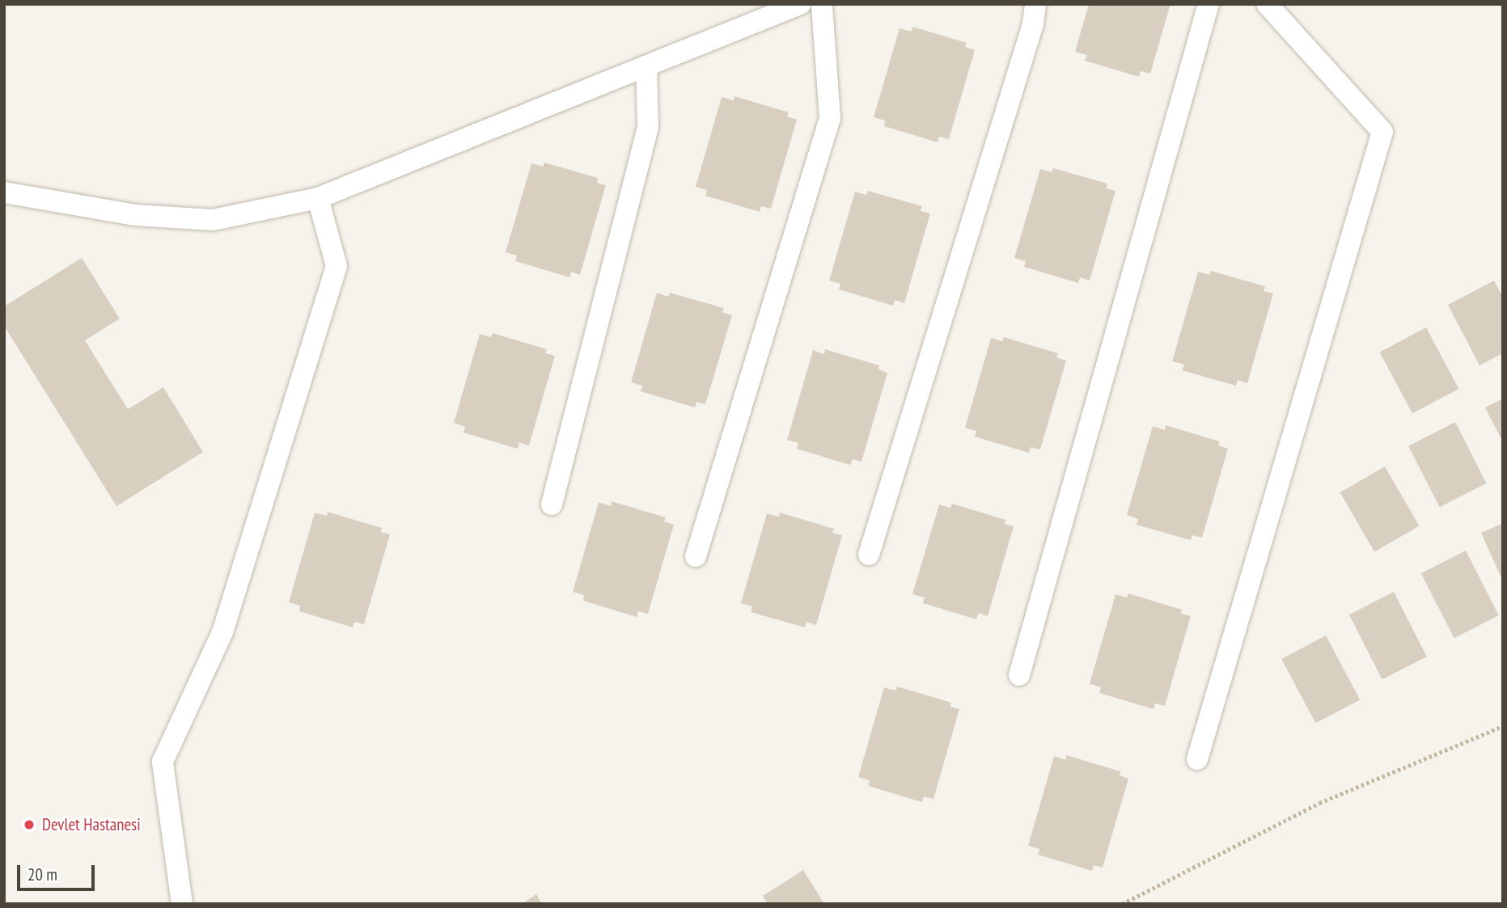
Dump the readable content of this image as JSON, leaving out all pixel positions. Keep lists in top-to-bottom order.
{
  "places": ["Devlet Hastanesi"],
  "scale_bar": "20 m"
}
